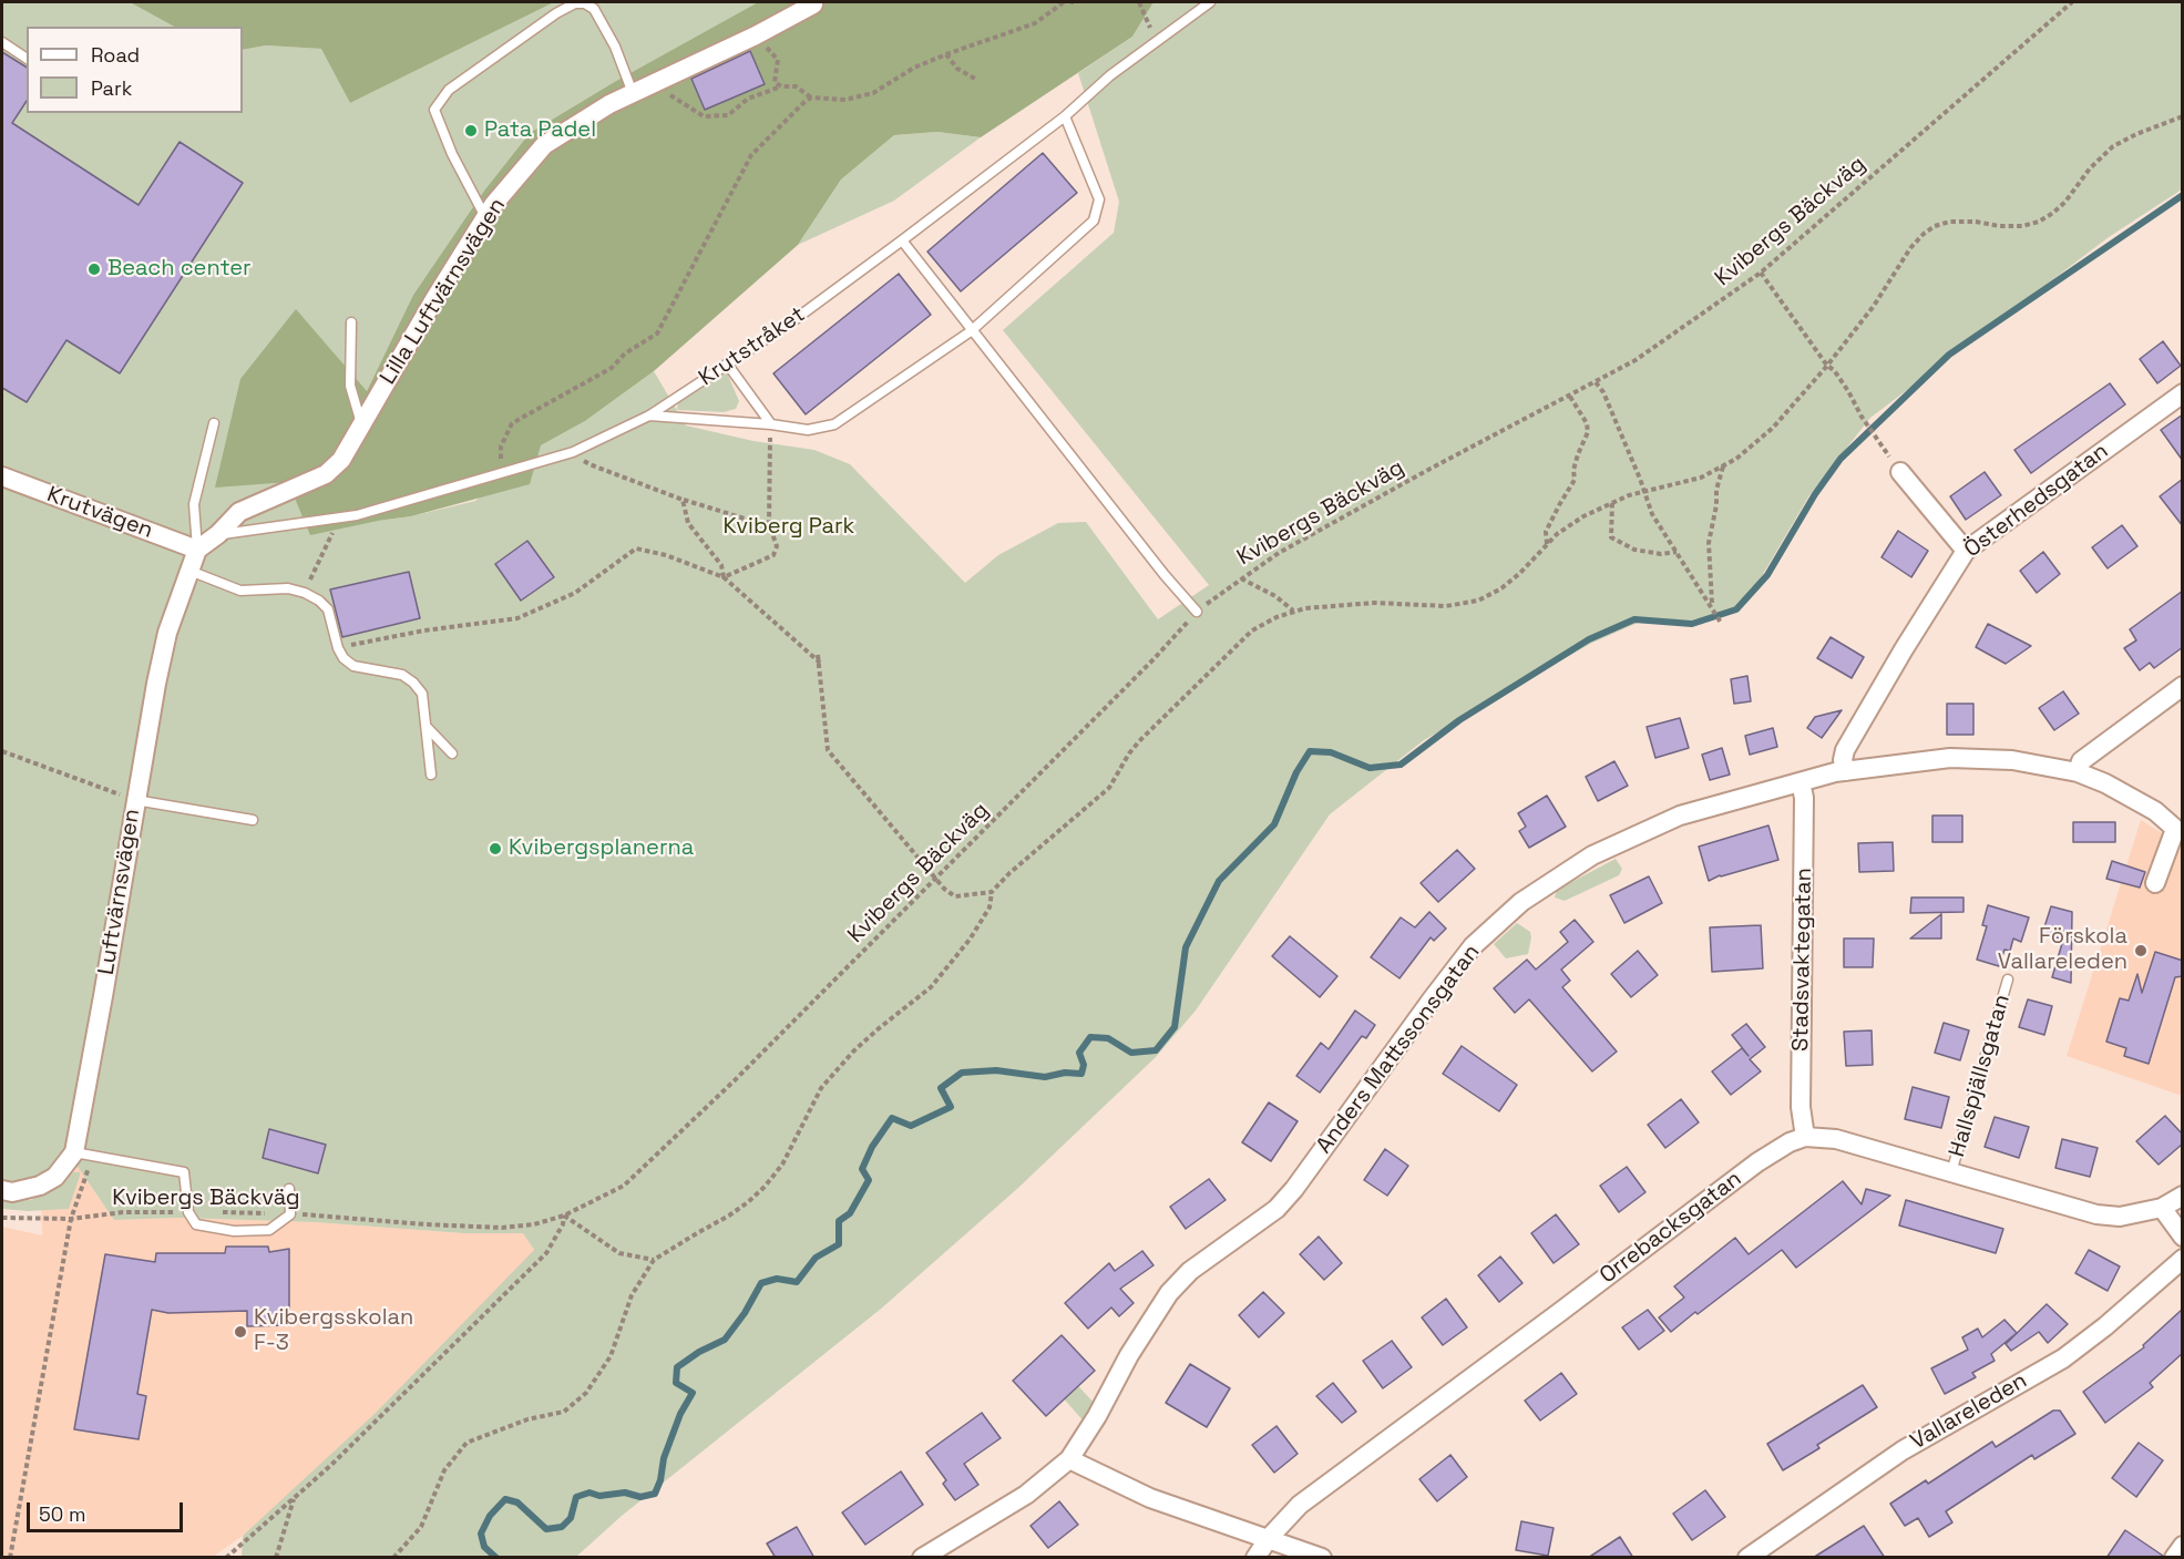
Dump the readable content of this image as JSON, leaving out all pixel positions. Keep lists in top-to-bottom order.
{
  "streets": {
    "street": [
      "Lilla Luftvärnsvägen",
      "Österhedsgatan",
      "Krutvägen",
      "Luftvärnsvägen",
      "Stadsvaktegatan",
      "Anders Mattssonsgatan",
      "Orrebacksgatan",
      "Vallareleden"
    ],
    "lane": ["Krutstråket", "Hallspjällsgatan"],
    "path": ["Kvibergs Bäckväg"]
  },
  "crossings": [
    ["Lilla Luftvärnsvägen", "Krutstråket"],
    ["Lilla Luftvärnsvägen", "Krutvägen"],
    ["Lilla Luftvärnsvägen", "Luftvärnsvägen"],
    ["Österhedsgatan", "Anders Mattssonsgatan"],
    ["Krutvägen", "Luftvärnsvägen"],
    ["Stadsvaktegatan", "Anders Mattssonsgatan"],
    ["Stadsvaktegatan", "Orrebacksgatan"]
  ],
  "parks": ["Kviberg Park"],
  "places": [
    "Pata Padel",
    "Beach center",
    "Kvibergsplanerna",
    "Förskola Vallareleden",
    "Kvibergsskolan F-3"
  ],
  "legend": ["Road", "Park"],
  "scale_bar": "50 m"
}
